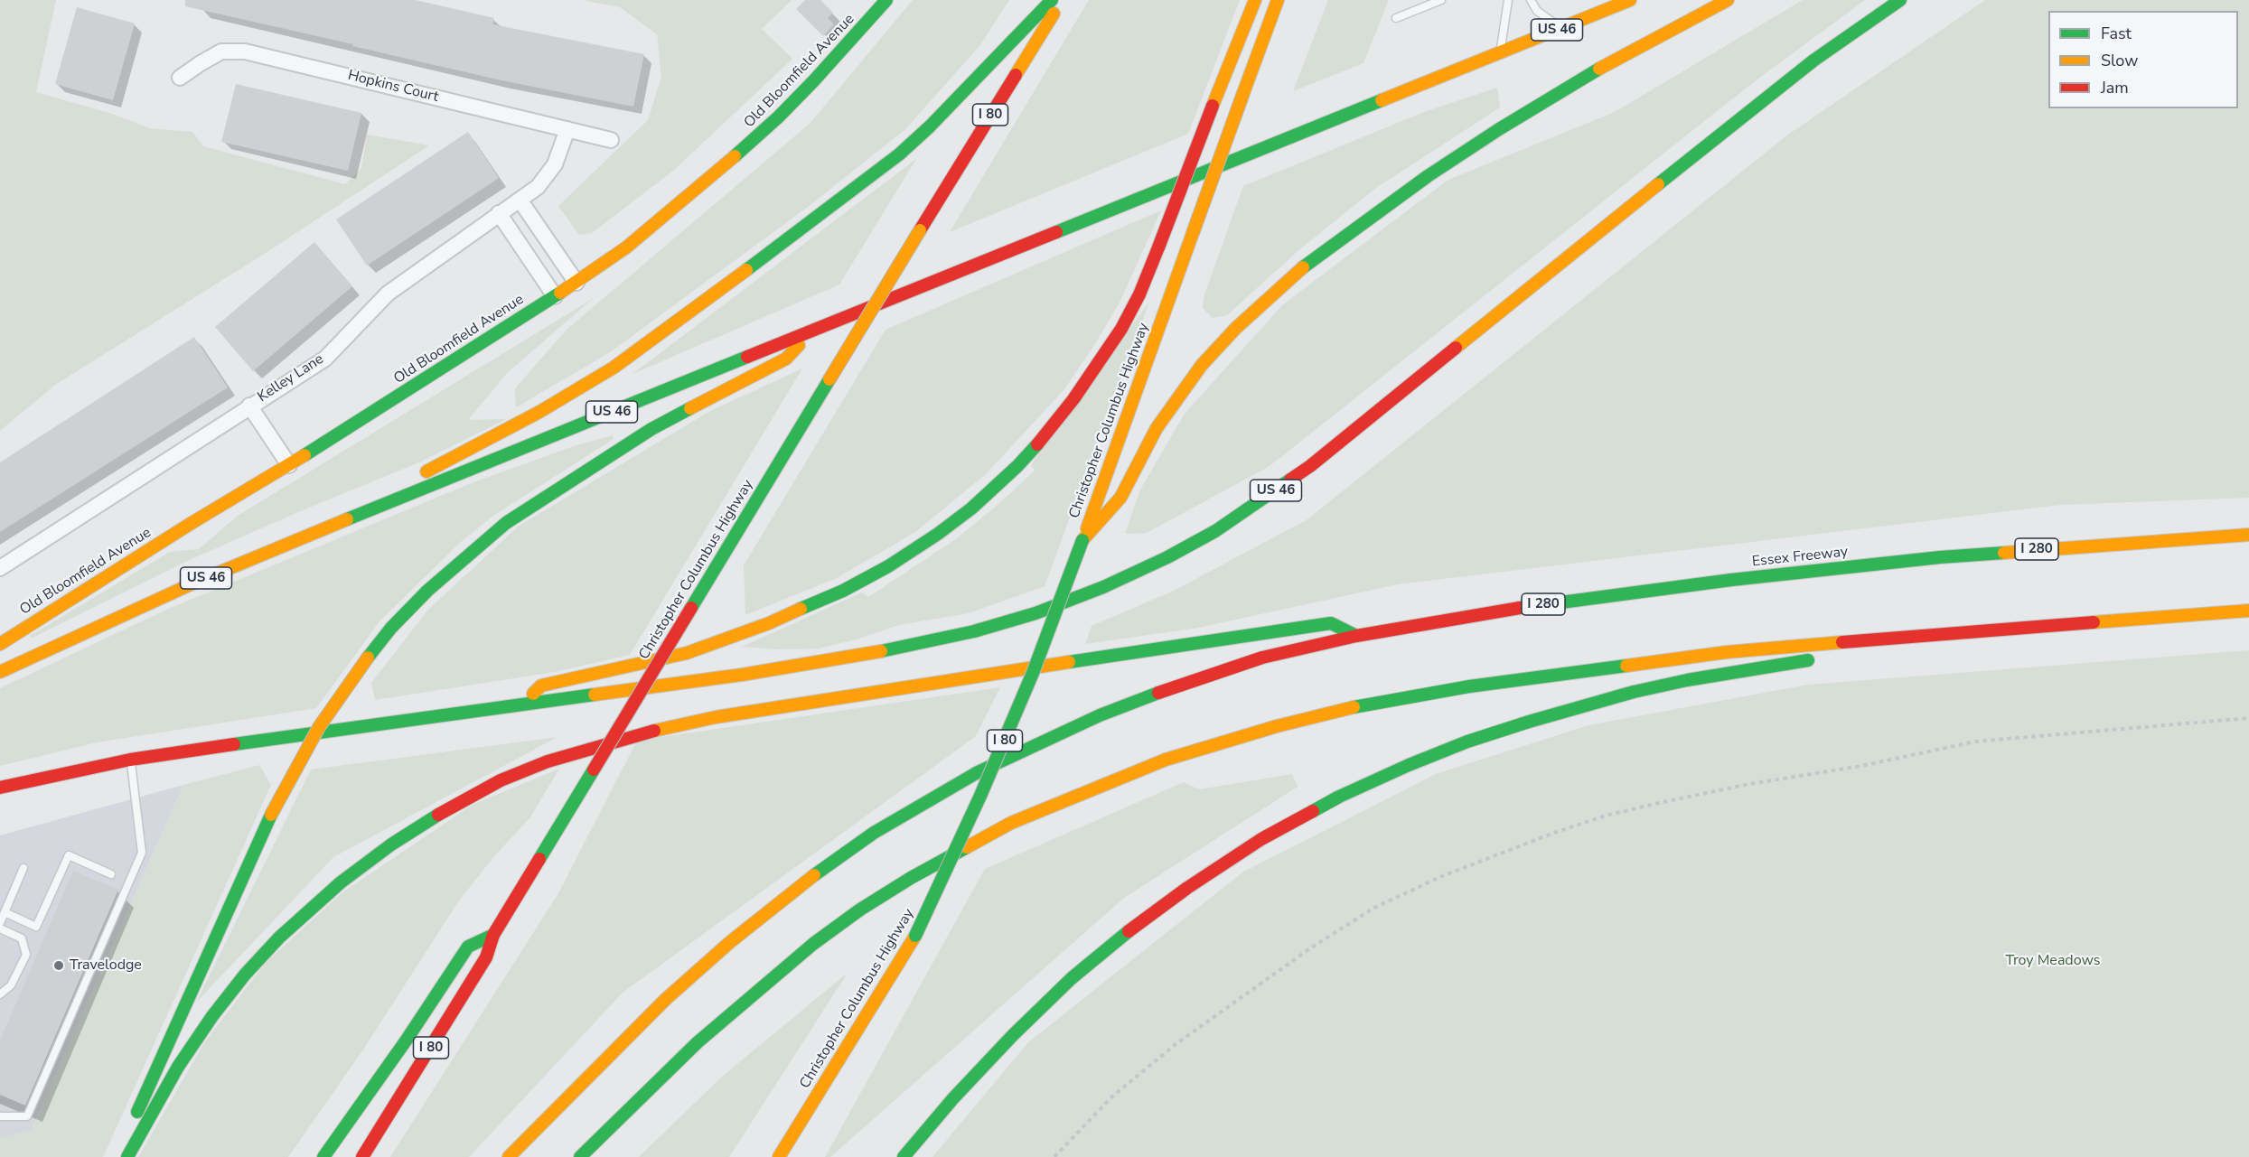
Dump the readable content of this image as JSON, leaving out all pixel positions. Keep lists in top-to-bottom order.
{
  "streets": {
    "main road": [
      "US 46",
      "Old Bloomfield Avenue",
      "I 80",
      "Christopher Columbus Highway",
      "I 280",
      "Essex Freeway"
    ],
    "street": ["Hopkins Court", "Kelley Lane"]
  },
  "crossings": [
    ["Hopkins Court", "Kelley Lane"]
  ],
  "parks": ["Troy Meadows"],
  "places": ["Travelodge"],
  "legend": ["Fast", "Slow", "Jam"]
}
